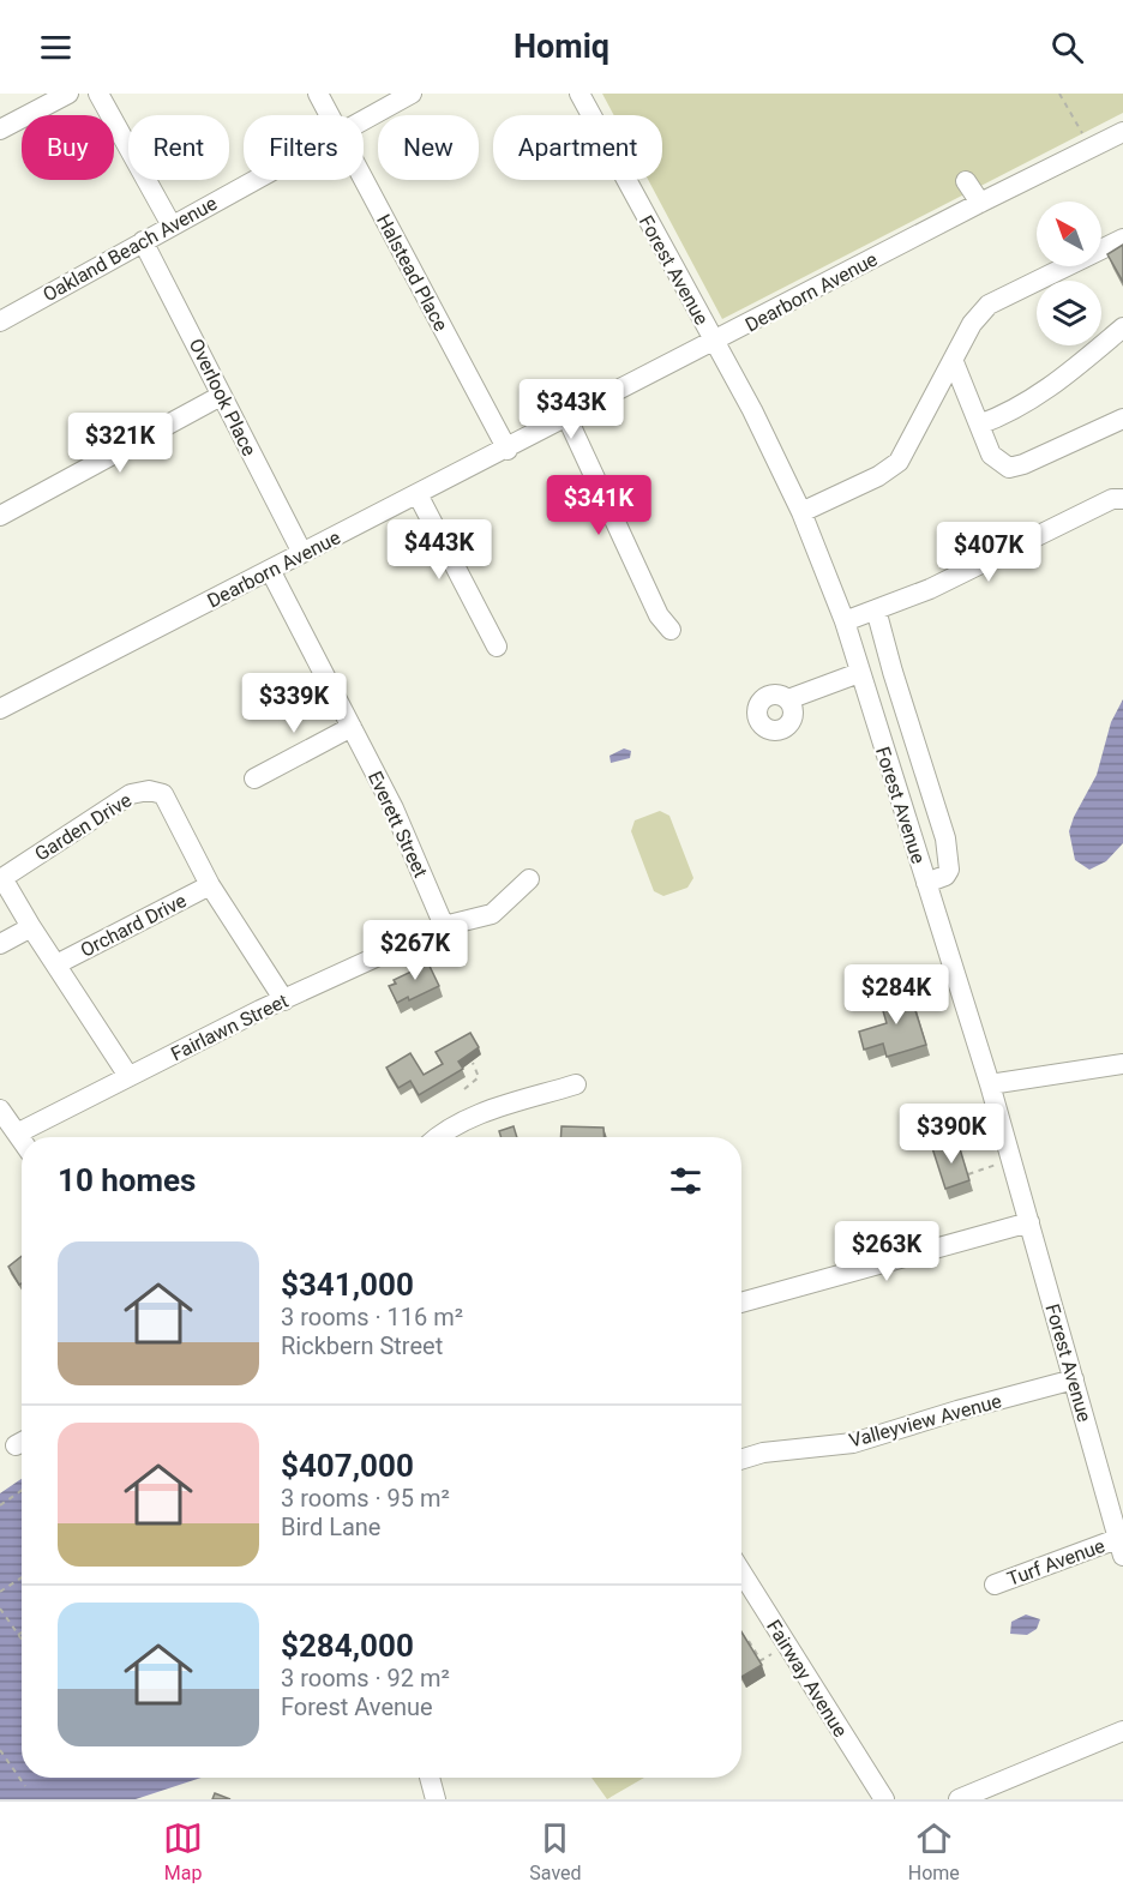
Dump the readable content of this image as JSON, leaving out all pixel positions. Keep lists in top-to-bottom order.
{
  "streets": {
    "street": [
      "Oakland Beach Avenue",
      "Forest Avenue",
      "Halstead Place",
      "Dearborn Avenue",
      "Overlook Place",
      "Everett Street",
      "Garden Drive",
      "Orchard Drive",
      "Fairlawn Street",
      "Valleyview Avenue",
      "Turf Avenue",
      "Fairway Avenue"
    ]
  },
  "crossings": [
    ["Oakland Beach Avenue", "Overlook Place"],
    ["Forest Avenue", "Dearborn Avenue"],
    ["Forest Avenue", "Valleyview Avenue"],
    ["Forest Avenue", "Turf Avenue"],
    ["Halstead Place", "Dearborn Avenue"],
    ["Dearborn Avenue", "Overlook Place"],
    ["Dearborn Avenue", "Everett Street"],
    ["Everett Street", "Fairlawn Street"],
    ["Garden Drive", "Orchard Drive"],
    ["Garden Drive", "Fairlawn Street"],
    ["Orchard Drive", "Fairlawn Street"]
  ],
  "north": "top left",
  "page": {
    "header": "Homiq",
    "chip": [
      "Buy",
      "Rent",
      "Filters",
      "New",
      "Apartment"
    ],
    "price": [
      "$343K",
      "$321K",
      "$341K",
      "$443K",
      "$407K",
      "$339K",
      "$267K",
      "$284K",
      "$390K",
      "$263K"
    ],
    "heading": "10 homes",
    "list": [
      {
        "name": "$341,000",
        "note": "3 rooms · 116 m² · Rickbern Street"
      },
      {
        "name": "$407,000",
        "note": "3 rooms · 95 m² · Bird Lane"
      },
      {
        "name": "$284,000",
        "note": "3 rooms · 92 m² · Forest Avenue"
      }
    ],
    "tabs": ["Map", "Saved", "Home"]
  }
}
